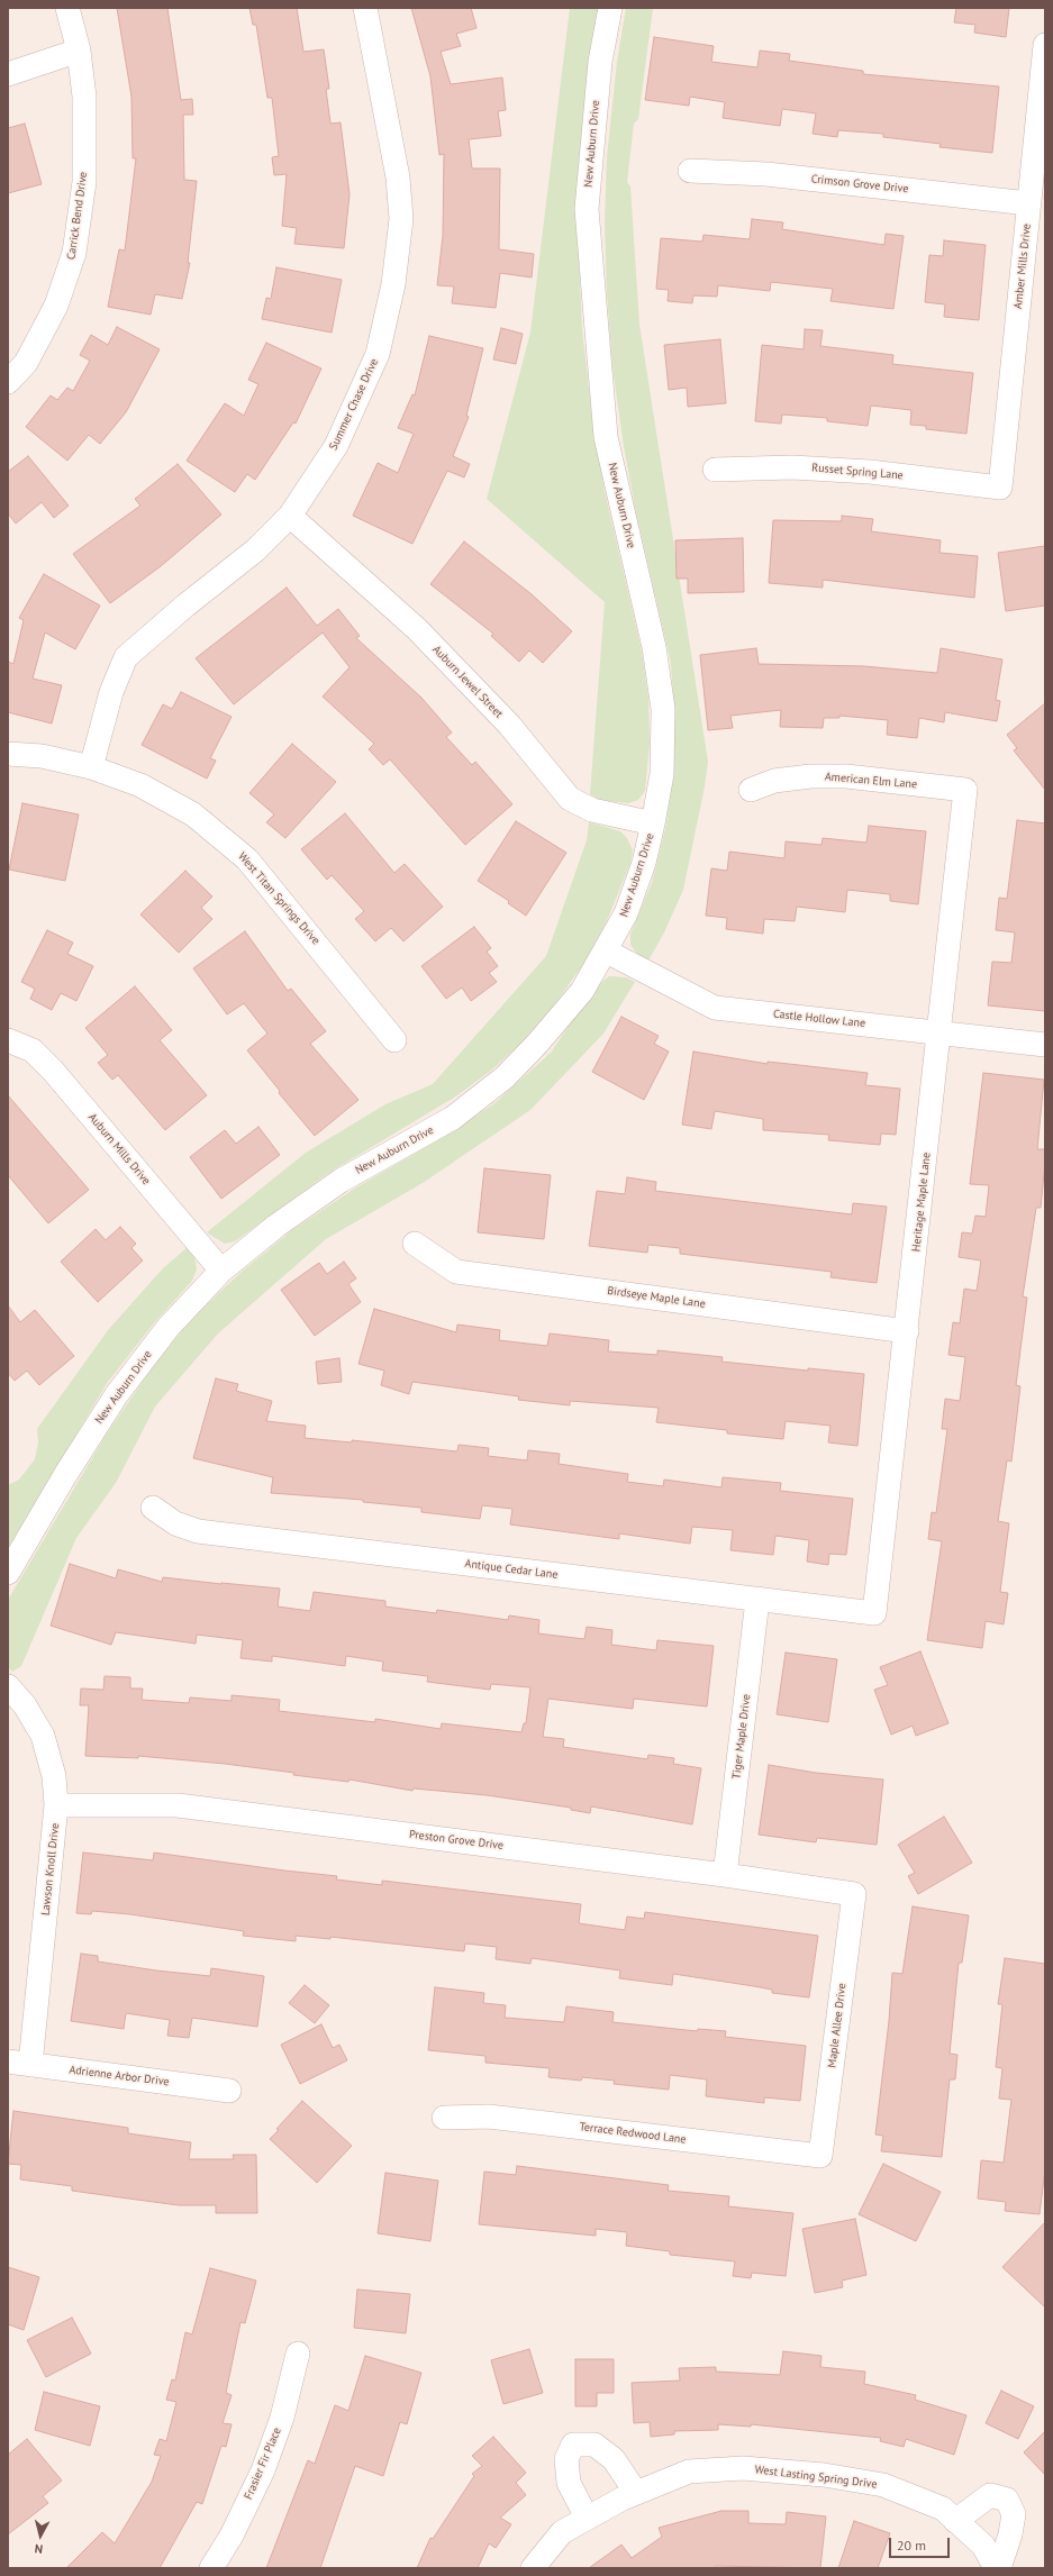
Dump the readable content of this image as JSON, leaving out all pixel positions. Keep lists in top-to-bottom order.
{
  "streets": {
    "street": [
      "New Auburn Drive",
      "Crimson Grove Drive",
      "Carrick Bend Drive",
      "Amber Mills Drive",
      "Summer Chase Drive",
      "Russet Spring Lane",
      "Auburn Jewel Street",
      "American Elm Lane",
      "West Titan Springs Drive",
      "Castle Hollow Lane",
      "Auburn Mills Drive",
      "Heritage Maple Lane",
      "Birdseye Maple Lane",
      "Antique Cedar Lane",
      "Tiger Maple Drive",
      "Preston Grove Drive",
      "Lawson Knoll Drive",
      "Maple Allee Drive",
      "Adrienne Arbor Drive",
      "Terrace Redwood Lane",
      "Frasier Fir Place",
      "West Lasting Spring Drive"
    ]
  },
  "crossings": [
    ["New Auburn Drive", "Auburn Jewel Street"],
    ["New Auburn Drive", "Castle Hollow Lane"],
    ["New Auburn Drive", "Auburn Mills Drive"],
    ["Crimson Grove Drive", "Amber Mills Drive"],
    ["Amber Mills Drive", "Russet Spring Lane"],
    ["Summer Chase Drive", "Auburn Jewel Street"],
    ["Summer Chase Drive", "West Titan Springs Drive"],
    ["American Elm Lane", "Heritage Maple Lane"],
    ["Castle Hollow Lane", "Heritage Maple Lane"],
    ["Heritage Maple Lane", "Birdseye Maple Lane"],
    ["Heritage Maple Lane", "Antique Cedar Lane"],
    ["Antique Cedar Lane", "Tiger Maple Drive"],
    ["Tiger Maple Drive", "Preston Grove Drive"],
    ["Preston Grove Drive", "Lawson Knoll Drive"],
    ["Preston Grove Drive", "Maple Allee Drive"],
    ["Lawson Knoll Drive", "Adrienne Arbor Drive"],
    ["Maple Allee Drive", "Terrace Redwood Lane"]
  ],
  "scale_bar": "20 m",
  "north": "bottom"
}
